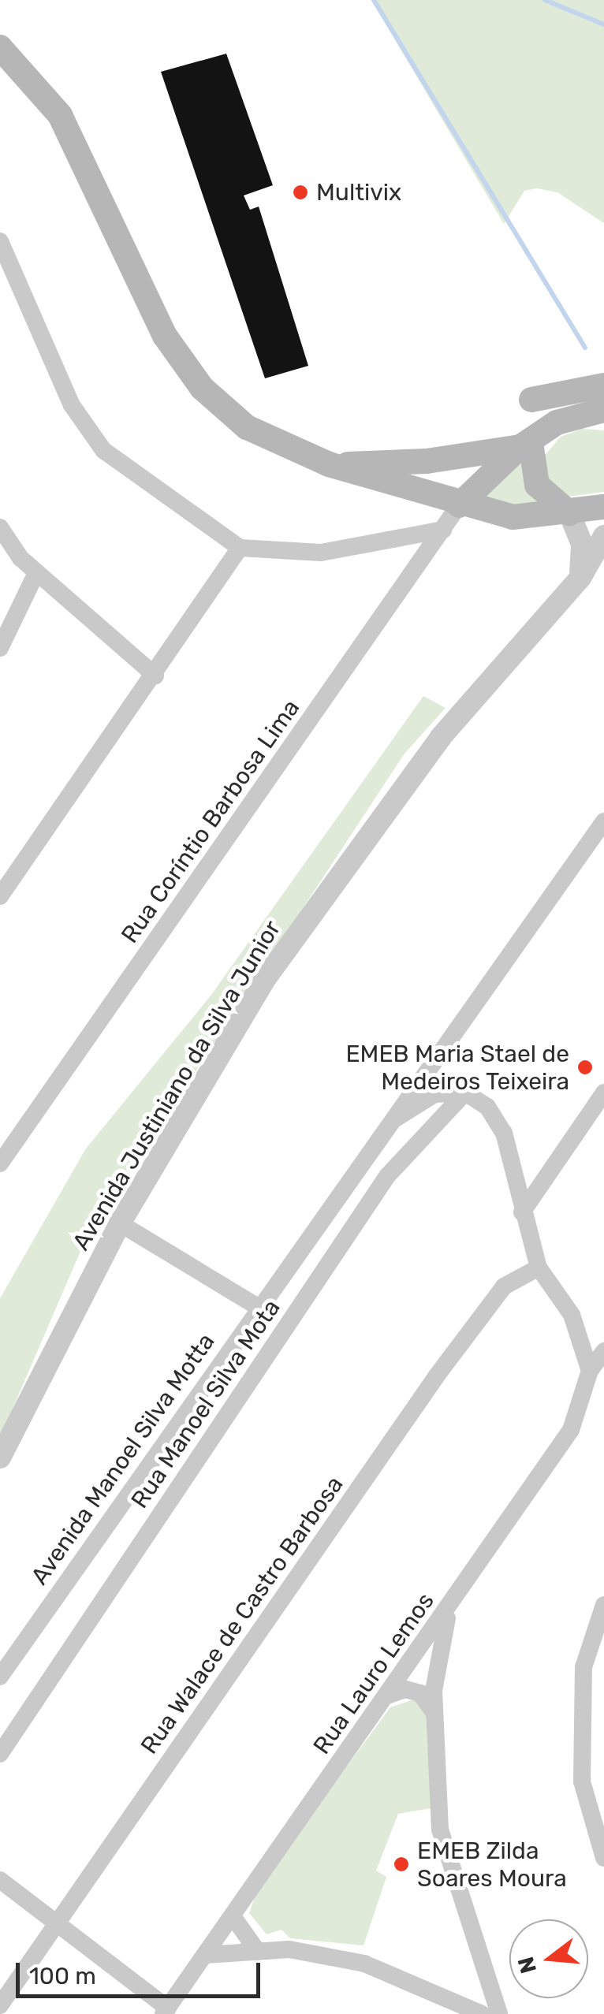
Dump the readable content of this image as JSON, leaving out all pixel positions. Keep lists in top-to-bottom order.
{
  "streets": {
    "street": [
      "Rua Coríntio Barbosa Lima",
      "Avenida Justiniano da Silva Junior",
      "Rua Manoel Silva Mota",
      "Avenida Manoel Silva Motta",
      "Rua Walace de Castro Barbosa",
      "Rua Lauro Lemos"
    ]
  },
  "places": ["Multivix", "EMEB Maria Stael de Medeiros Teixeira", "EMEB Zilda Soares Moura"],
  "scale_bar": "100 m",
  "north": "left"
}
